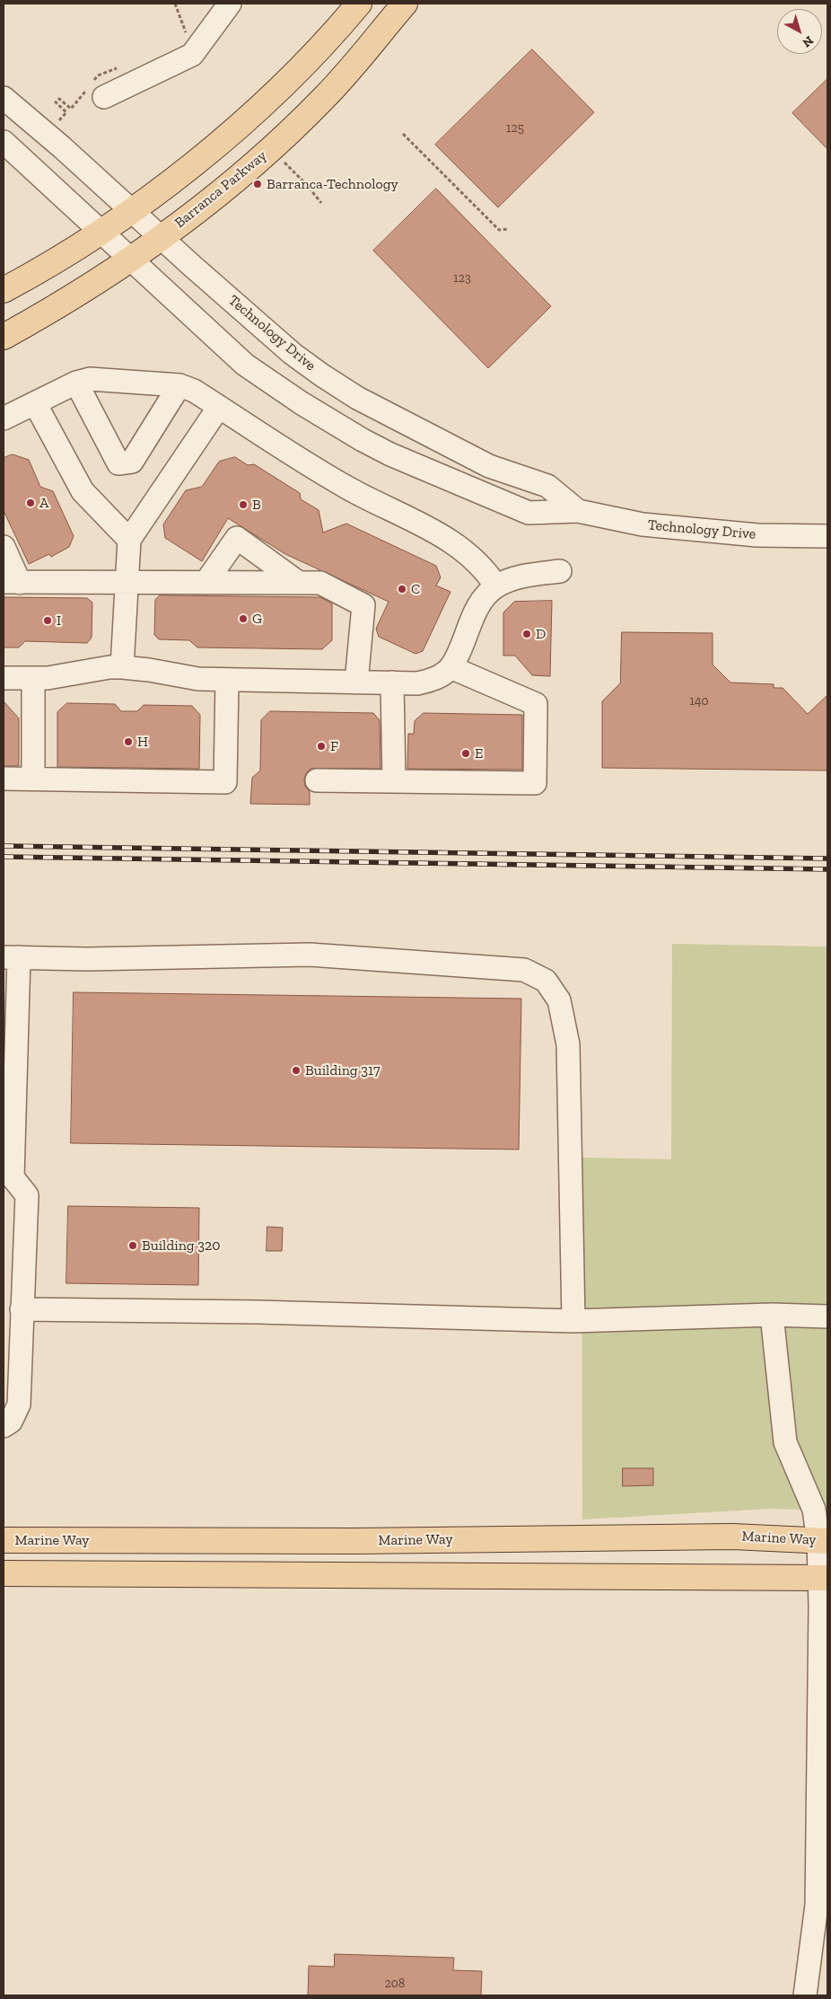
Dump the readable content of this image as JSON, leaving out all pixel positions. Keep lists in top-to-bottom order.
{
  "streets": {
    "main road": ["Barranca Parkway", "Marine Way"],
    "street": ["Technology Drive"]
  },
  "crossings": [
    ["Barranca Parkway", "Technology Drive"]
  ],
  "places": [
    "Barranca-Technology",
    "A",
    "B",
    "C",
    "G",
    "I",
    "D",
    "H",
    "F",
    "E",
    "Building 317",
    "Building 320"
  ],
  "house_numbers": [
    "125",
    "123",
    "140",
    "208"
  ],
  "north": "bottom right"
}
